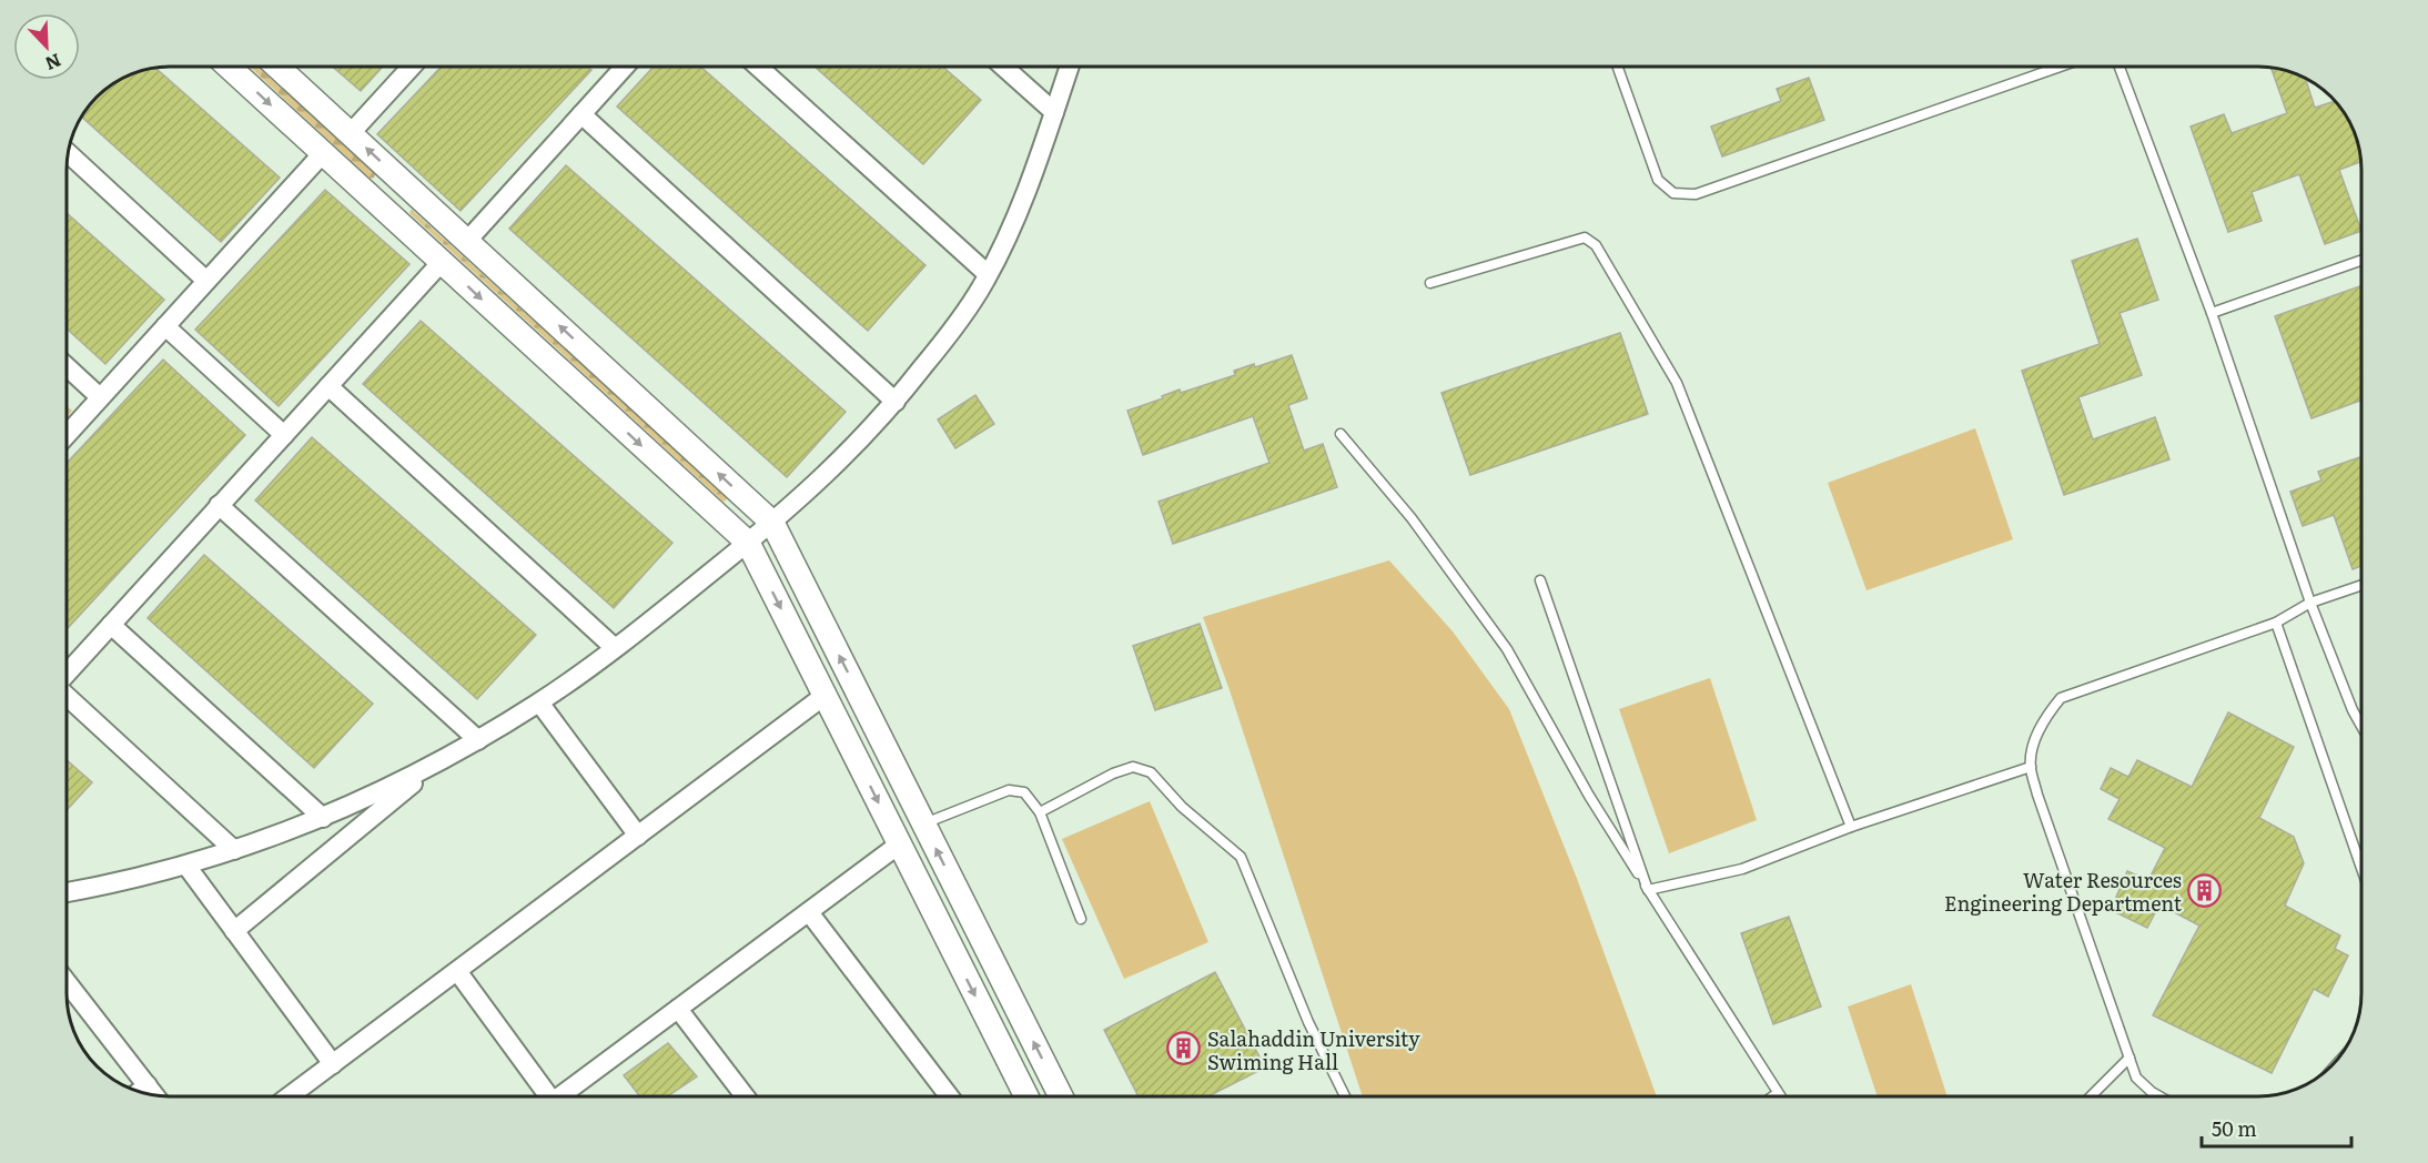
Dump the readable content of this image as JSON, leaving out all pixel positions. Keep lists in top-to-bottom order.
{
  "places": {
    "building": ["Water Resources Engineering Department", "Salahaddin University Swiming Hall"]
  },
  "scale_bar": "50 m",
  "north": "bottom right"
}
